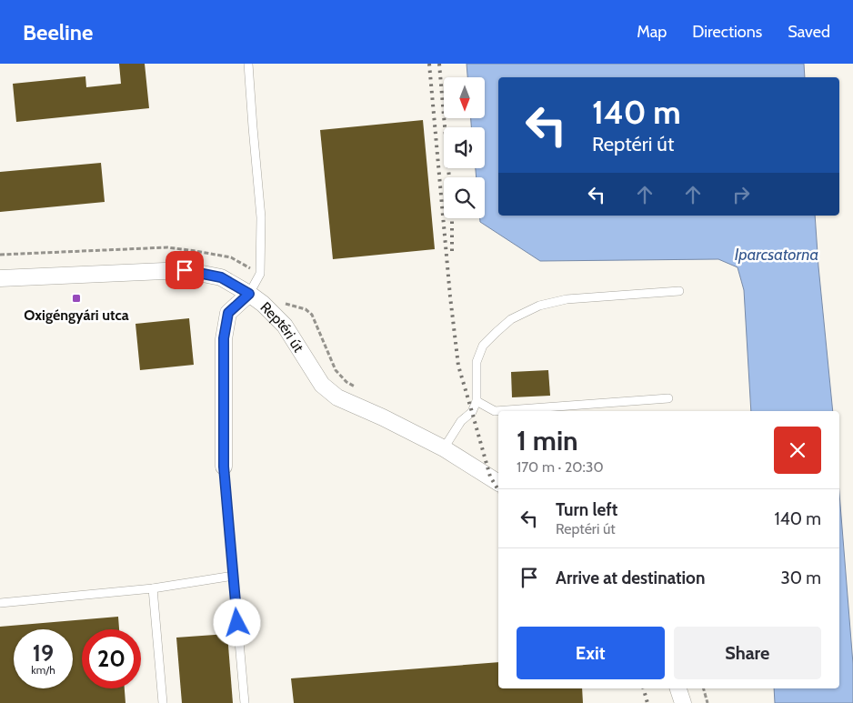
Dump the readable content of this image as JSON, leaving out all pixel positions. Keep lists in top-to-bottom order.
{
  "streets": {
    "street": ["Reptéri út"]
  },
  "water": ["Iparcsatorna"],
  "places": {
    "transit": ["Oxigéngyári utca"]
  },
  "north": "bottom",
  "page": {
    "header": "Beeline",
    "nav": ["Map", "Directions", "Saved"],
    "turn": ["140 m", "Reptéri út"],
    "heading": ["1 min", "170 m · 20:30"],
    "list": [
      {
        "name": "Turn left",
        "note": "Reptéri út",
        "value": "140 m"
      },
      {
        "name": "Arrive at destination",
        "value": "30 m"
      }
    ],
    "buttons": ["Exit", "Share"],
    "speed": "19 km/h",
    "limit": "20"
  }
}
